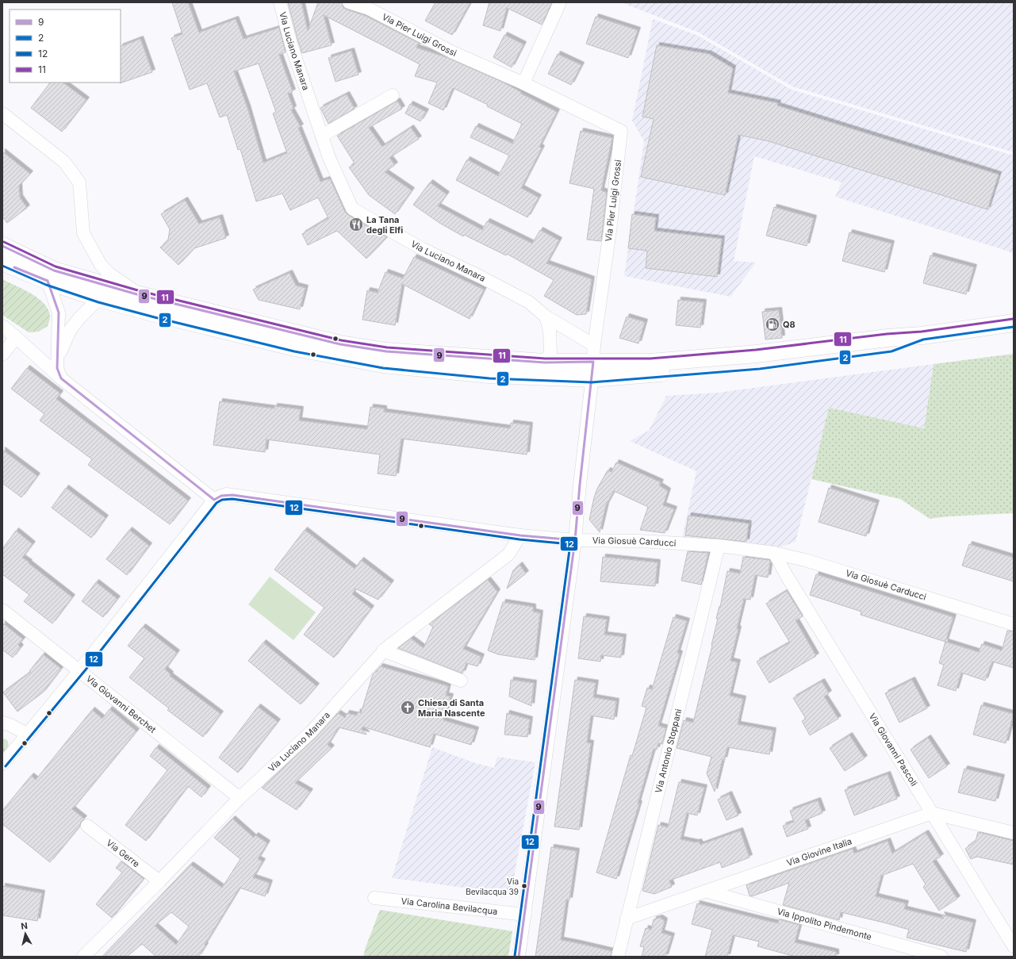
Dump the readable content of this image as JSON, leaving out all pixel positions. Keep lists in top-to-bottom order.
{
  "streets": {
    "street": [
      "Via Pier Luigi Grossi",
      "Via Luciano Manara",
      "Via Giosuè Carducci",
      "Via Giovanni Berchet",
      "Via Giovanni Pascoli",
      "Via Antonio Stoppani",
      "Via Giovine Italia",
      "Via Gerre",
      "Via Carolina Bevilacqua",
      "Via Ippolito Pindemonte"
    ]
  },
  "crossings": [
    ["Via Pier Luigi Grossi", "Via Luciano Manara"],
    ["Via Pier Luigi Grossi", "Via Giosuè Carducci"],
    ["Via Luciano Manara", "Via Giosuè Carducci"],
    ["Via Luciano Manara", "Via Giovanni Berchet"],
    ["Via Luciano Manara", "Via Gerre"],
    ["Via Giosuè Carducci", "Via Giovanni Pascoli"],
    ["Via Giosuè Carducci", "Via Antonio Stoppani"],
    ["Via Giovanni Pascoli", "Via Giovine Italia"],
    ["Via Antonio Stoppani", "Via Giovine Italia"],
    ["Via Giovine Italia", "Via Ippolito Pindemonte"]
  ],
  "places": {
    "restaurant": ["La Tana degli Elfi"],
    "fuel station": ["Q8"],
    "church": ["Chiesa di Santa Maria Nascente"],
    "other": ["Via Bevilacqua 39"]
  },
  "lines": [
    "transit line 11",
    "transit line 9",
    "transit line 2",
    "transit line 12"
  ],
  "legend": [
    "9",
    "2",
    "12",
    "11"
  ],
  "north": "top"
}
